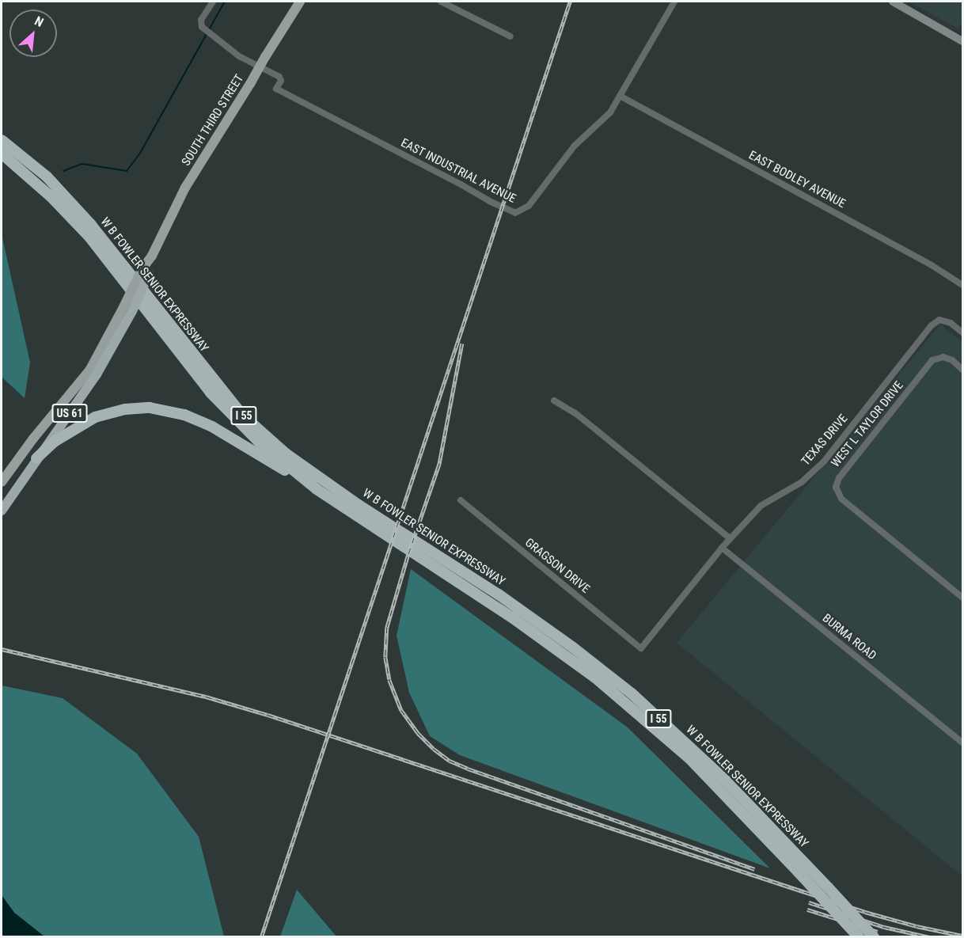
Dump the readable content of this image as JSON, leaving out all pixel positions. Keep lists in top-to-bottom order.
{
  "streets": {
    "highway": [
      "SOUTH THIRD STREET",
      "W B FOWLER SENIOR EXPRESSWAY",
      "US 61",
      "I 55"
    ],
    "street": [
      "EAST INDUSTRIAL AVENUE",
      "EAST BODLEY AVENUE",
      "WEST L TAYLOR DRIVE",
      "TEXAS DRIVE",
      "GRAGSON DRIVE",
      "BURMA ROAD"
    ]
  },
  "crossings": [
    ["EAST INDUSTRIAL AVENUE", "EAST BODLEY AVENUE"],
    ["TEXAS DRIVE", "GRAGSON DRIVE"],
    ["TEXAS DRIVE", "BURMA ROAD"]
  ],
  "north": "top right"
}
